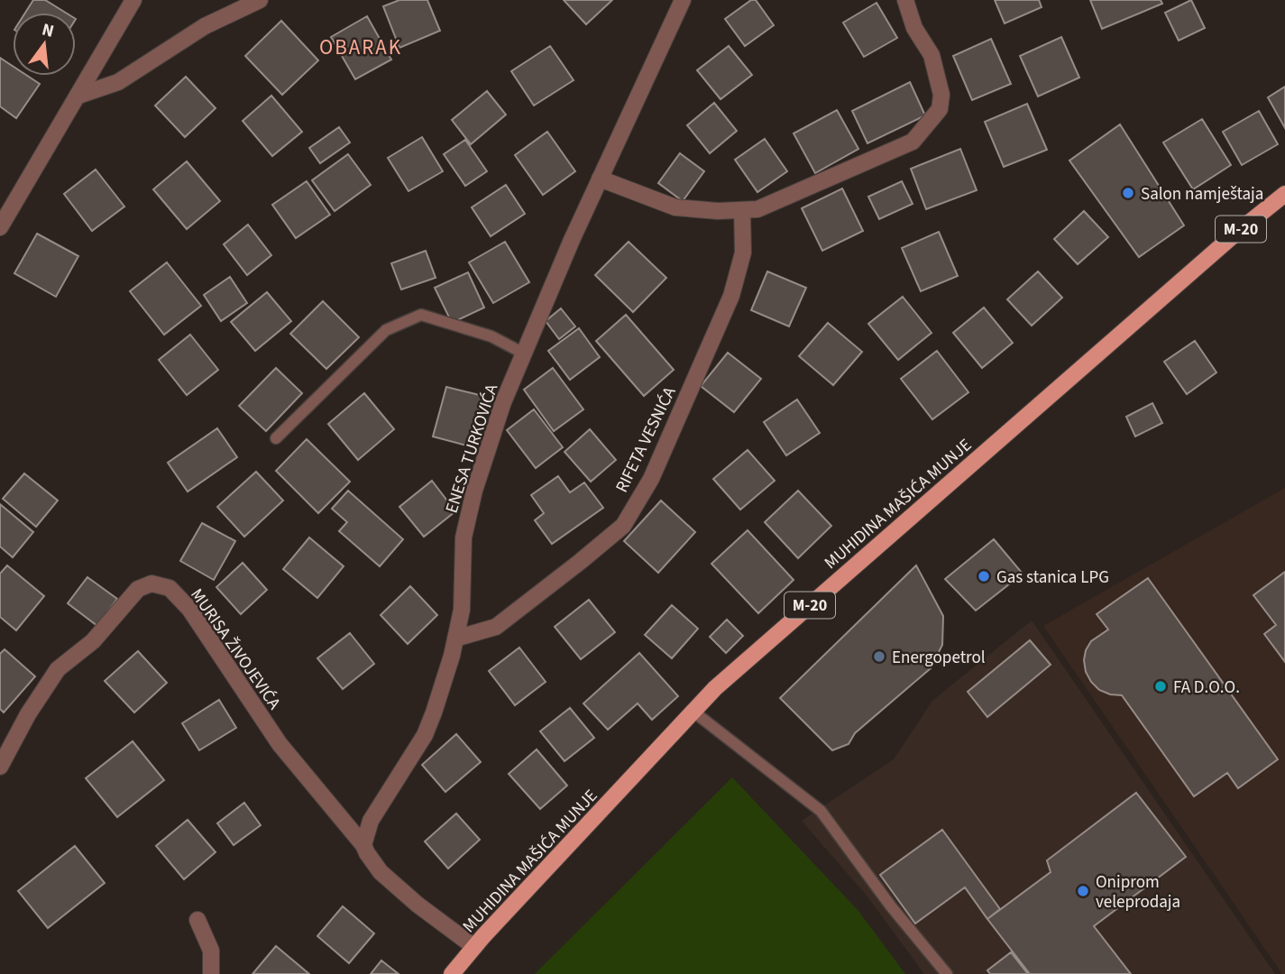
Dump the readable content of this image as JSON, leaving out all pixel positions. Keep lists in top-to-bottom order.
{
  "streets": {
    "main road": ["M-20", "MUHIDINA MAŠIĆA MUNJE"],
    "street": ["RIFETA VESNIĆA", "ENESA TURKOVIĆA", "MURISA ŽIVOJEVIĆA"]
  },
  "crossings": [
    ["RIFETA VESNIĆA", "ENESA TURKOVIĆA"],
    ["ENESA TURKOVIĆA", "MURISA ŽIVOJEVIĆA"]
  ],
  "districts": ["OBARAK"],
  "places": [
    "Salon namještaja",
    "Gas stanica LPG",
    "Energopetrol",
    "FA D.O.O.",
    "Oniprom veleprodaja"
  ],
  "north": "top"
}
